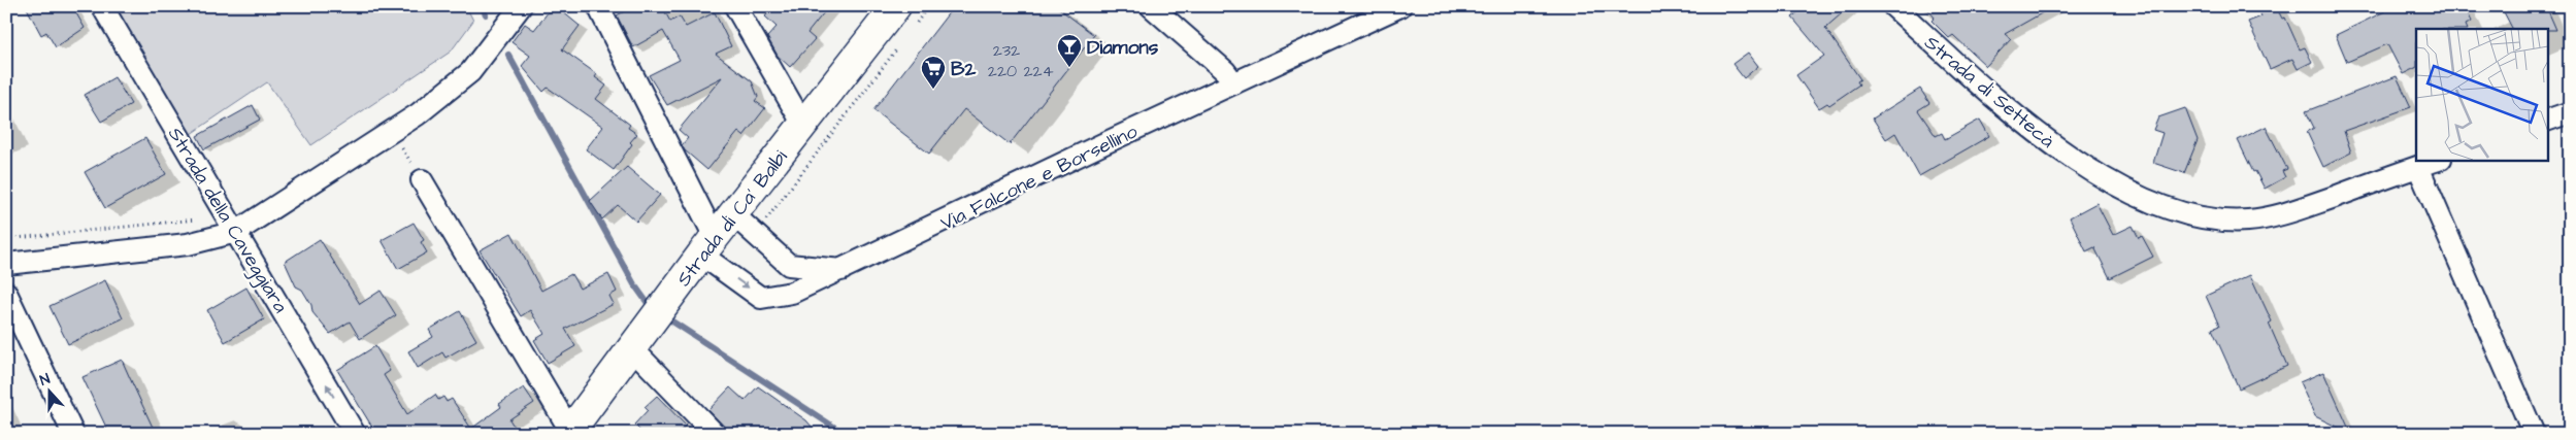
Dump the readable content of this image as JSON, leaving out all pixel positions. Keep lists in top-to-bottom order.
{
  "streets": {
    "main road": ["Strada di Ca' Balbi"],
    "street": ["Strada di Settecà", "Via Falcone e Borsellino", "Strada della Caveggiara"]
  },
  "crossings": [
    ["Via Falcone e Borsellino", "Strada di Ca' Balbi"]
  ],
  "one_way": ["Strada della Caveggiara"],
  "places": {
    "bar": ["Diamons"],
    "supermarket": ["B2"]
  },
  "house_numbers": ["232", "220", "224"],
  "north": "top"
}
